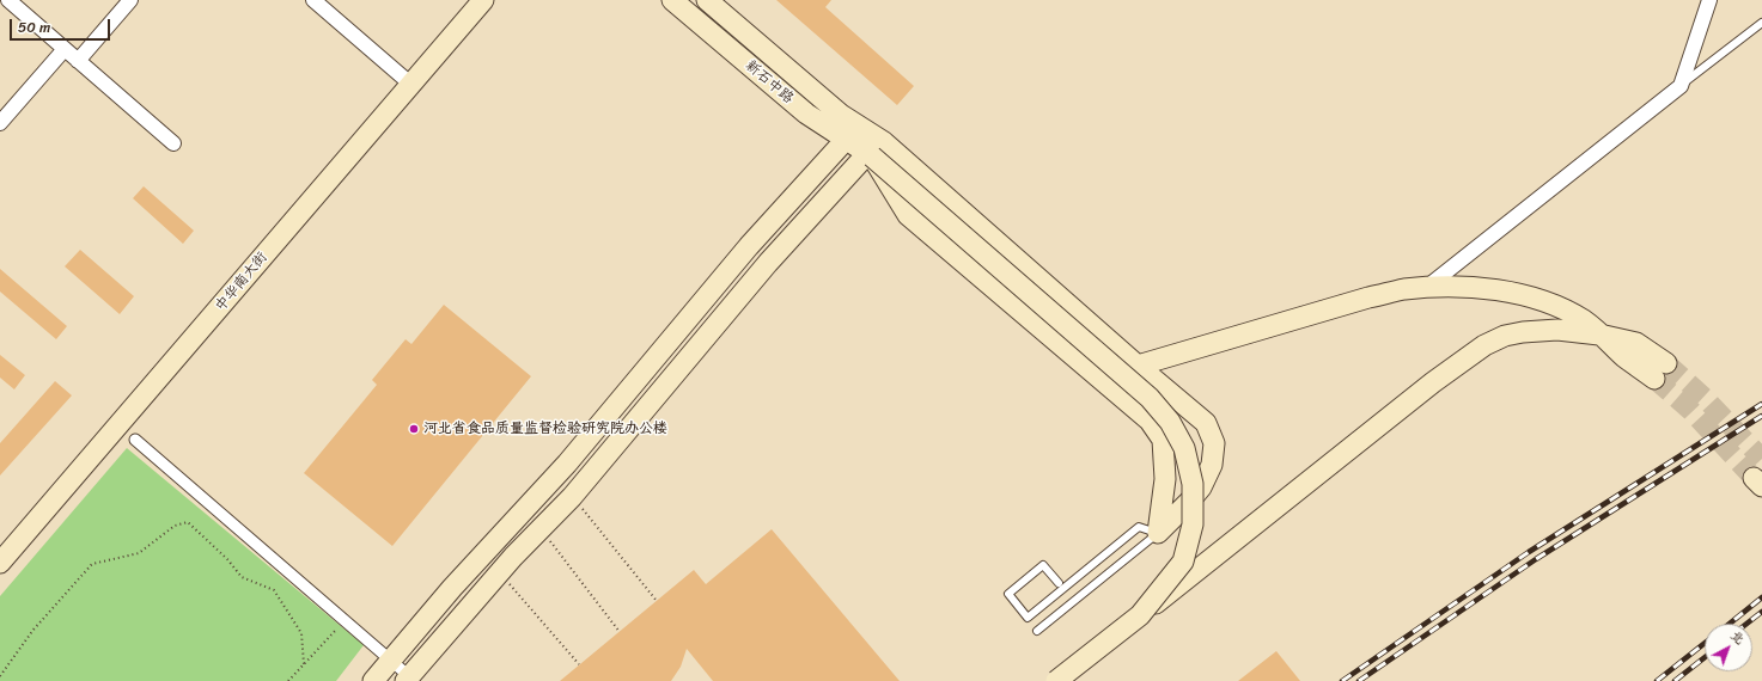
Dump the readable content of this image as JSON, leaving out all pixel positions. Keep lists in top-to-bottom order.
{
  "streets": {
    "main road": ["新石中路", "中华南大街"]
  },
  "places": ["河北省食品质量监督检验研究院办公楼"],
  "scale_bar": "50 m",
  "north": "top right"
}
